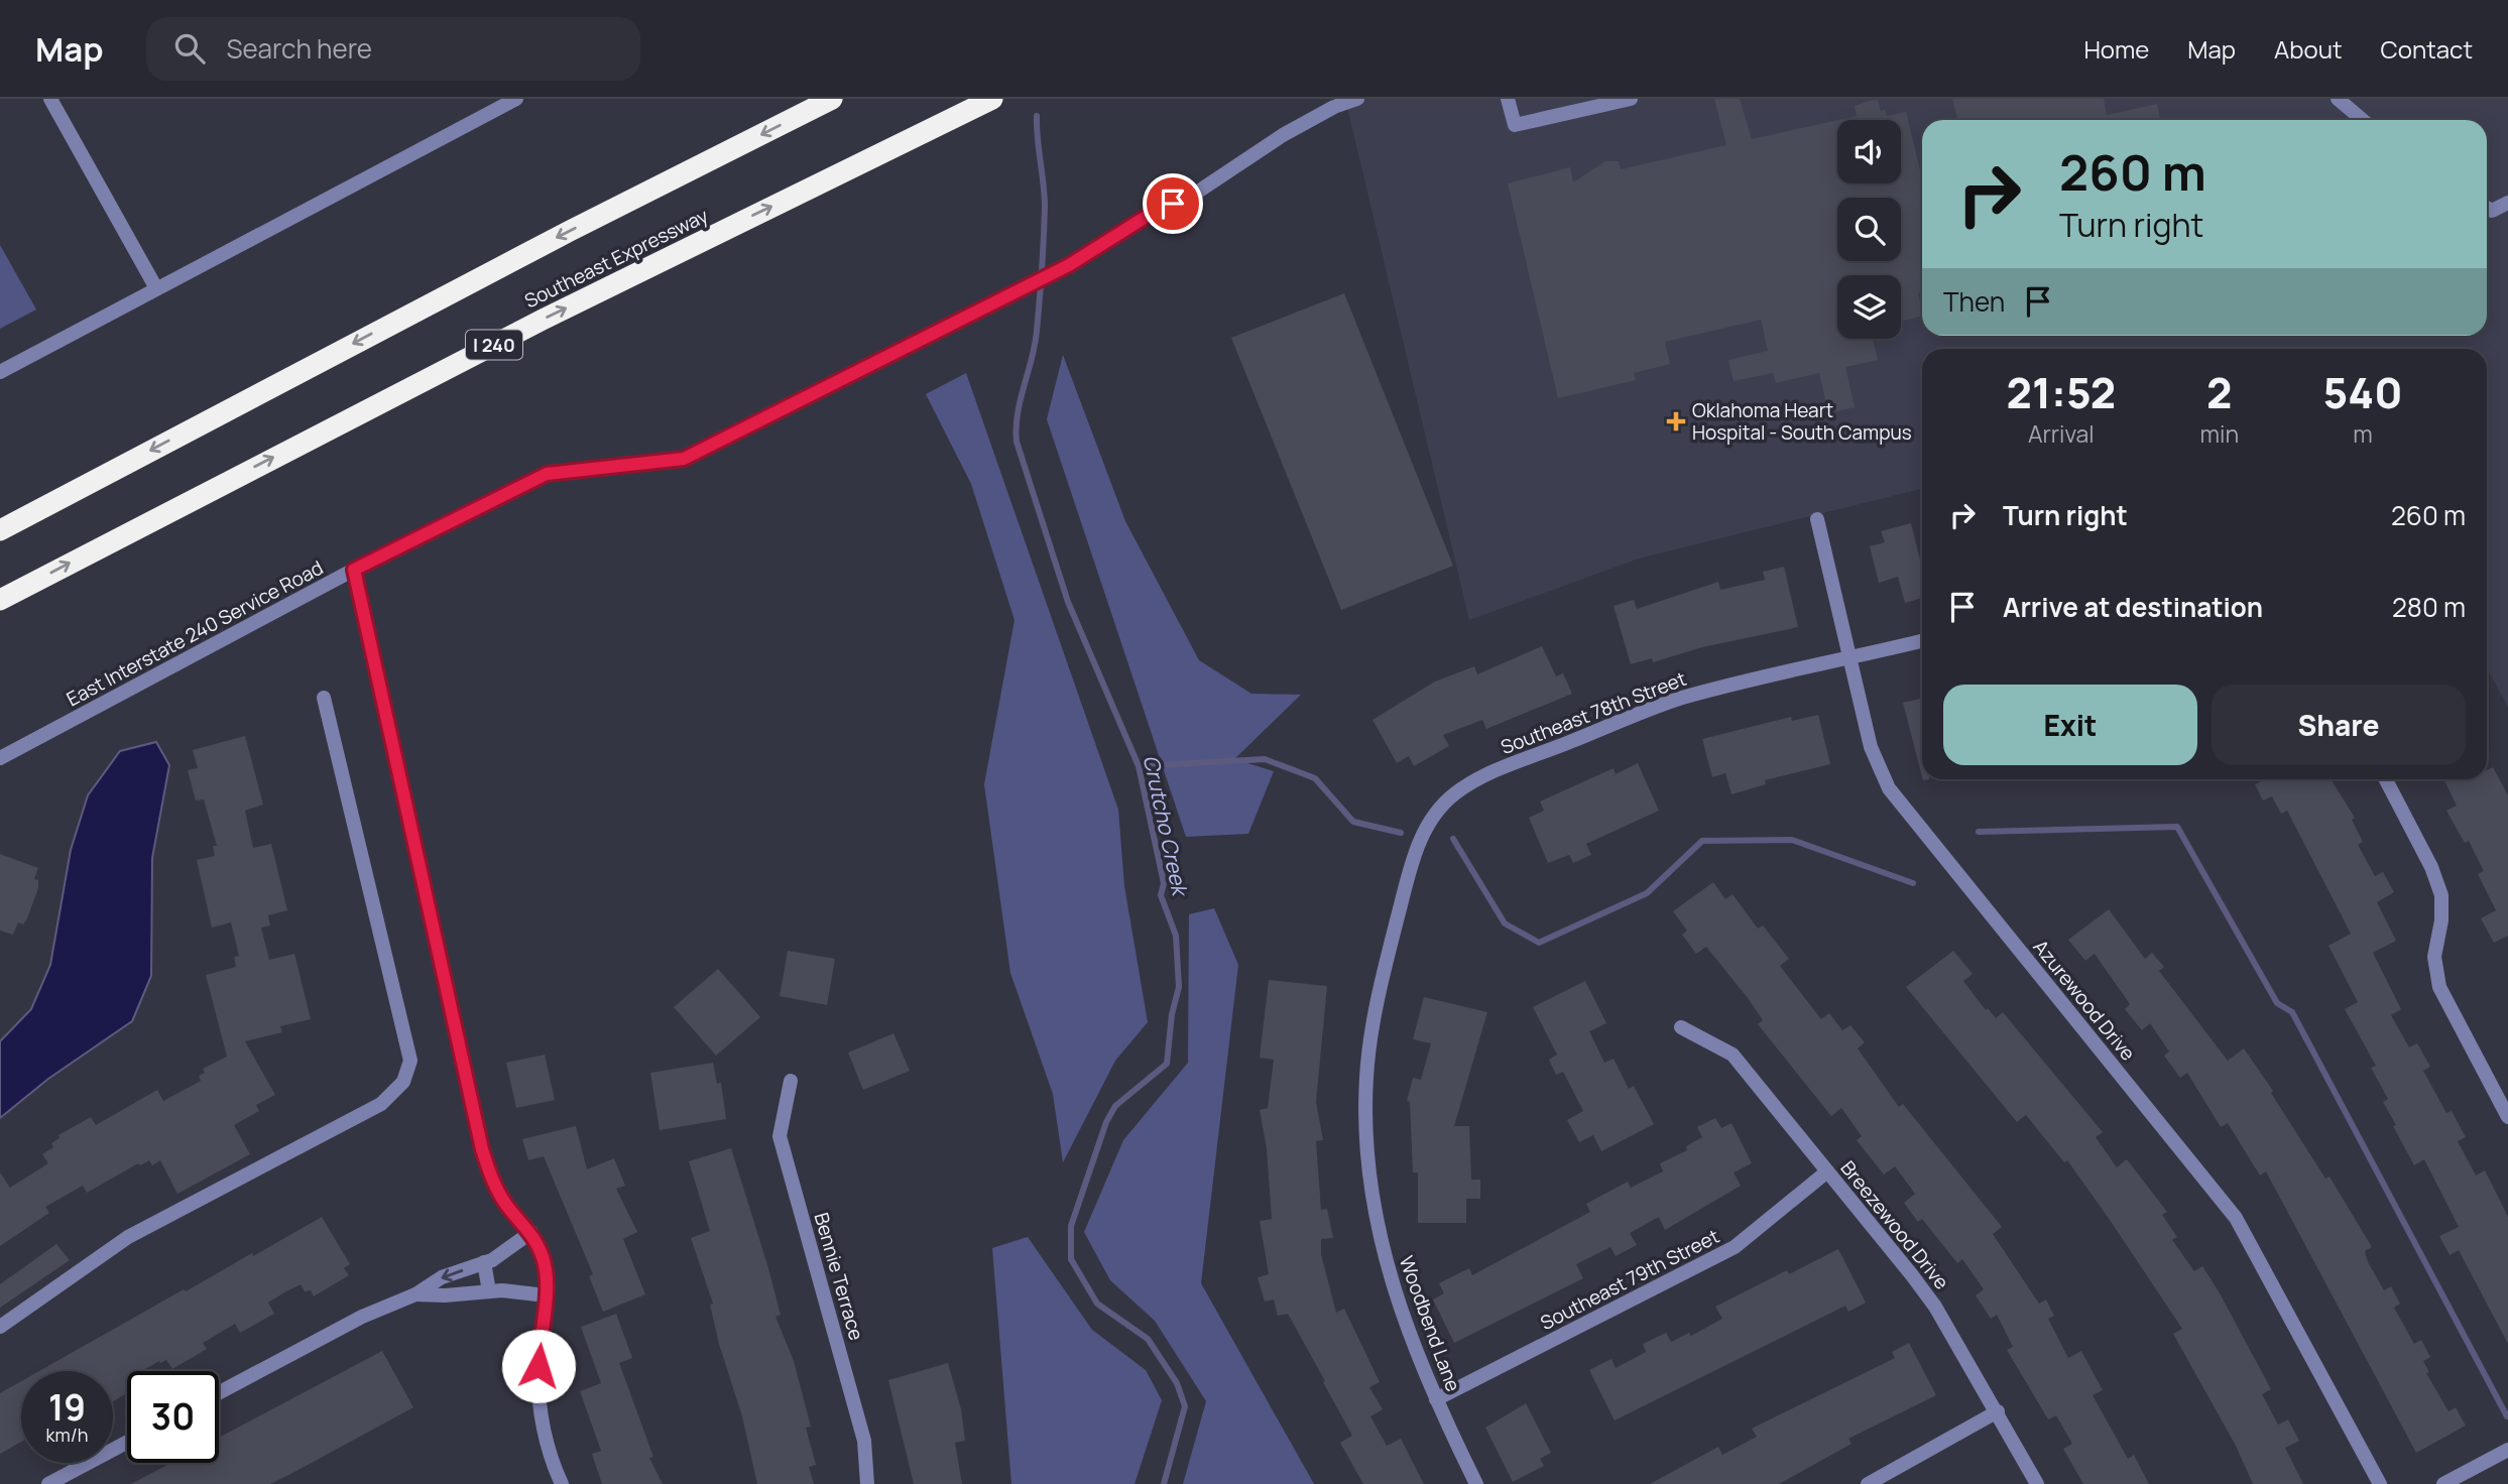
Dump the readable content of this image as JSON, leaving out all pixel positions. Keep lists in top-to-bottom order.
{
  "streets": {
    "highway": ["Southeast Expressway", "I 240"],
    "street": [
      "East Interstate 240 Service Road",
      "Southeast 78th Street",
      "Azurewood Drive",
      "Breezewood Drive",
      "Bennie Terrace",
      "Southeast 79th Street",
      "Woodbend Lane"
    ]
  },
  "crossings": [
    ["Southeast 78th Street", "Azurewood Drive"],
    ["Southeast 78th Street", "Woodbend Lane"],
    ["Breezewood Drive", "Southeast 79th Street"],
    ["Southeast 79th Street", "Woodbend Lane"]
  ],
  "water": ["Crutcho Creek"],
  "places": {
    "health": ["Oklahoma Heart Hospital - South Campus"]
  },
  "page": {
    "header": "Map",
    "search": "Search here",
    "nav": [
      "Home",
      "Map",
      "About",
      "Contact"
    ],
    "turn": ["260 m", "Turn right"],
    "then": "Then",
    "eta": [
      "21:52",
      "Arrival",
      "2",
      "min",
      "540",
      "m"
    ],
    "list": [
      {
        "name": "Turn right",
        "value": "260 m"
      },
      {
        "name": "Arrive at destination",
        "value": "280 m"
      }
    ],
    "buttons": ["Exit", "Share"],
    "speed": "19 km/h",
    "limit": "30"
  }
}
